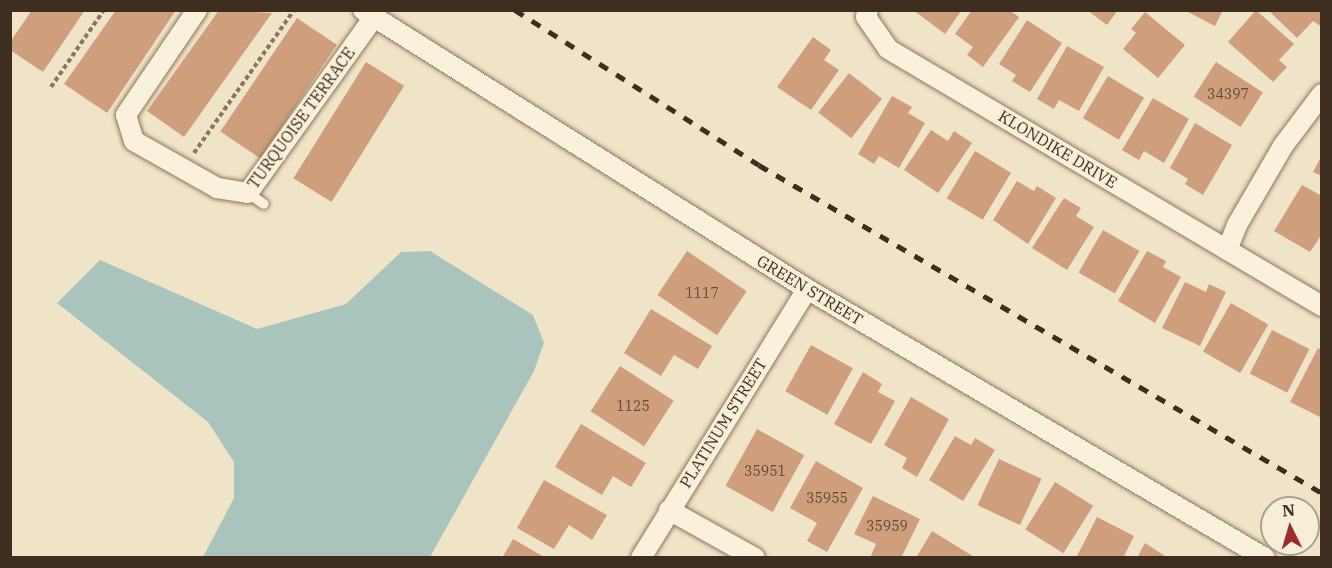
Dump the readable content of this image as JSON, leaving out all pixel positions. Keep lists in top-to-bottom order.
{
  "streets": {
    "street": [
      "TURQUOISE TERRACE",
      "KLONDIKE DRIVE",
      "GREEN STREET",
      "PLATINUM STREET"
    ]
  },
  "crossings": [
    ["TURQUOISE TERRACE", "GREEN STREET"],
    ["GREEN STREET", "PLATINUM STREET"]
  ],
  "house_numbers": [
    "34397",
    "1117",
    "1125",
    "35951",
    "35955",
    "35959"
  ],
  "north": "top"
}
